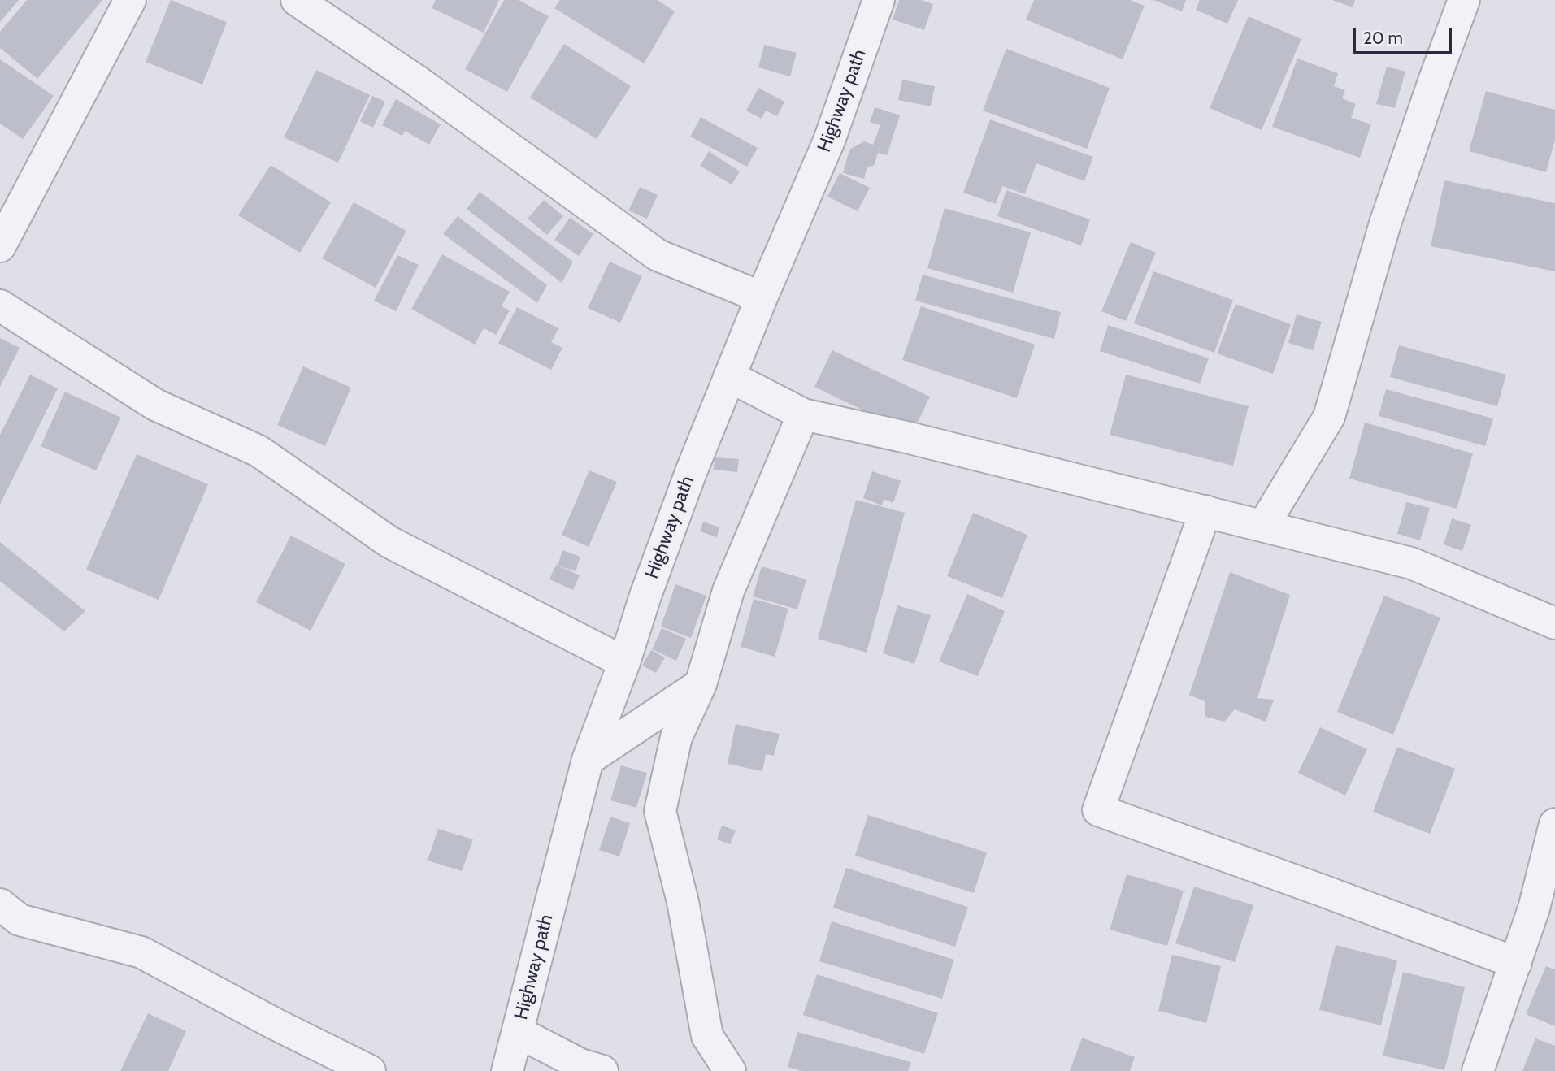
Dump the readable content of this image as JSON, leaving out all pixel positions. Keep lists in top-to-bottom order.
{
  "streets": {
    "street": ["Highway path"]
  },
  "scale_bar": "20 m"
}
